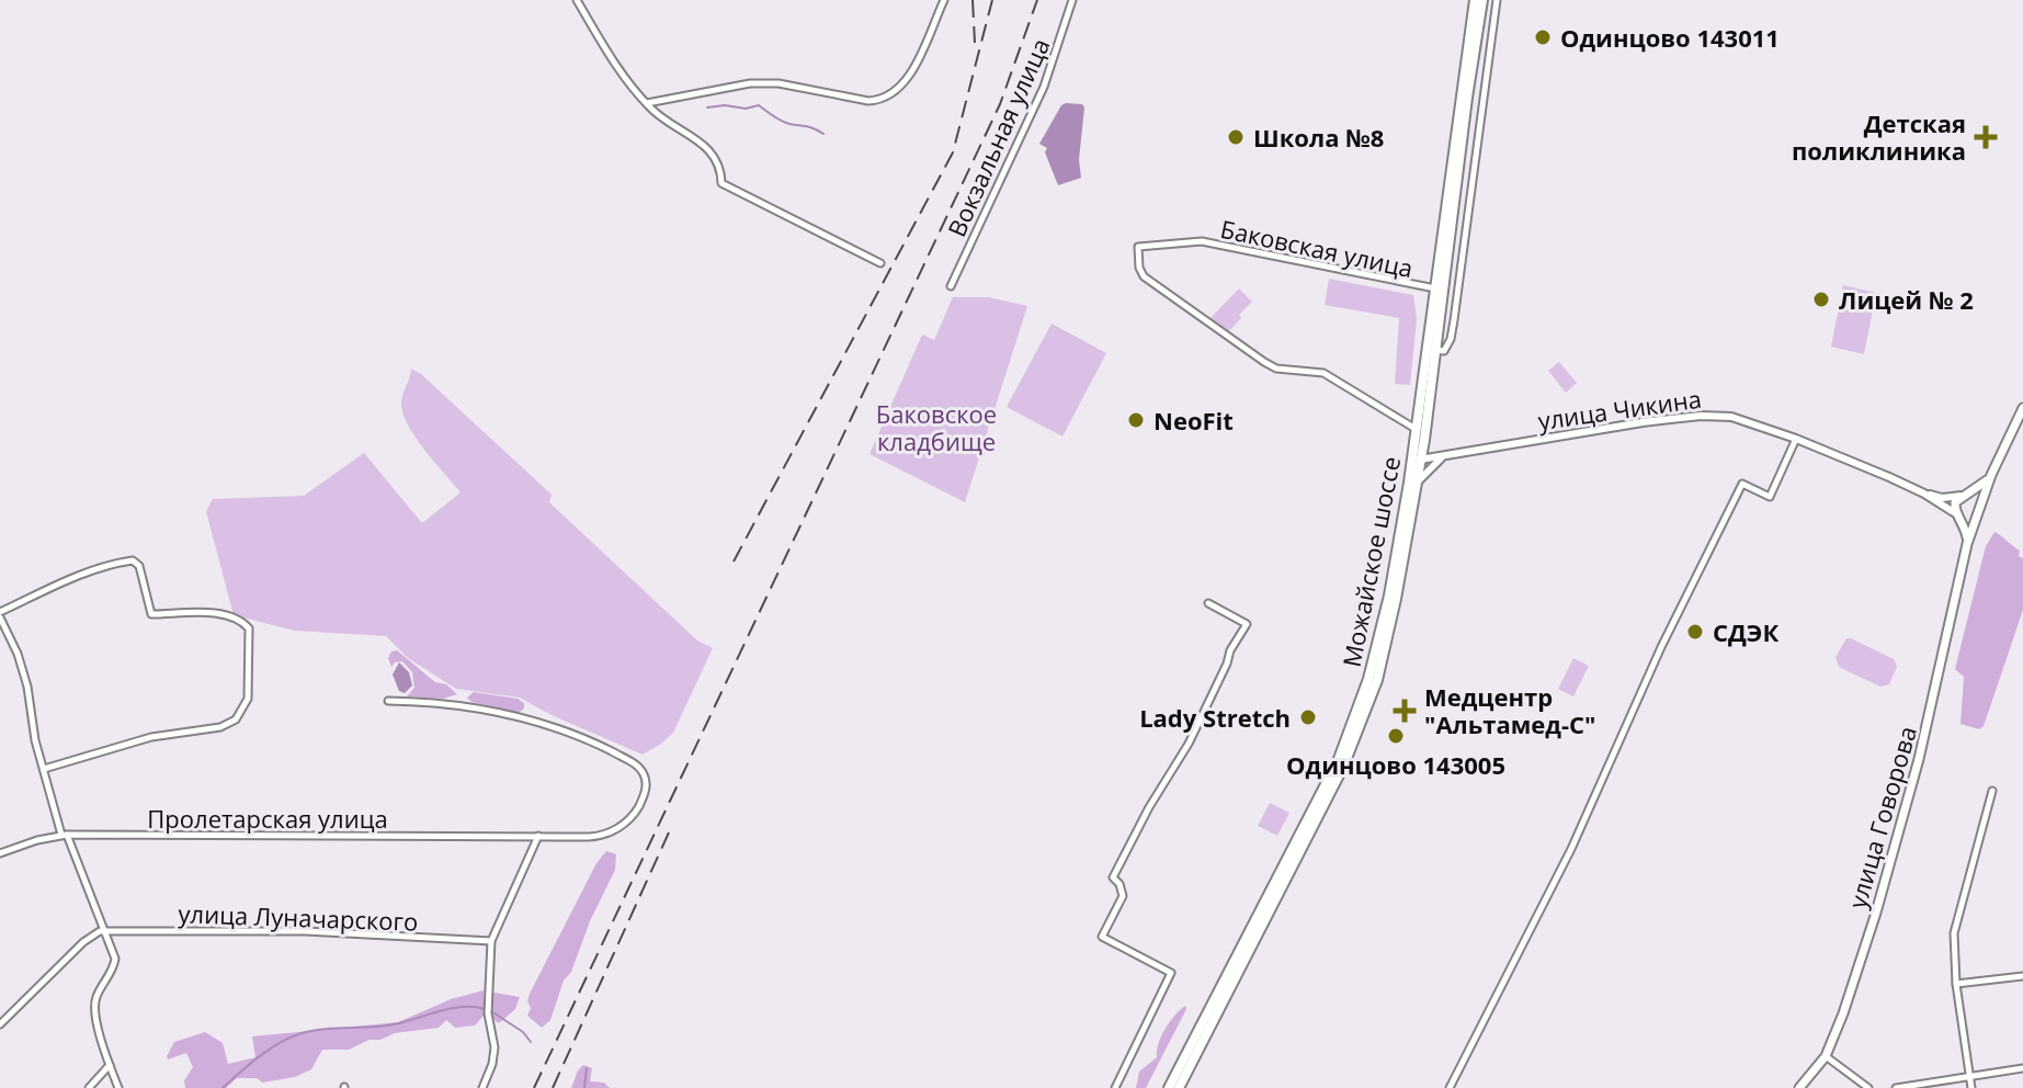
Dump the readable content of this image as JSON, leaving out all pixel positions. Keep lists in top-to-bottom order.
{
  "streets": {
    "main road": ["Можайское шоссе", "улица Говорова"],
    "street": [
      "Вокзальная улица",
      "Баковская улица",
      "улица Чикина",
      "Пролетарская улица",
      "улица Луначарского"
    ]
  },
  "crossings": [
    ["Баковская улица", "Можайское шоссе"],
    ["улица Чикина", "Можайское шоссе"],
    ["улица Чикина", "улица Говорова"]
  ],
  "parks": ["Баковское кладбище"],
  "places": {
    "other": [
      "Одинцово 143011",
      "Школа №8",
      "Лицей № 2",
      "NeoFit",
      "СДЭК",
      "Lady Stretch",
      "Одинцово 143005"
    ],
    "health": ["Детская поликлиника", "Медцентр \"Альтамед-С\""]
  }
}
